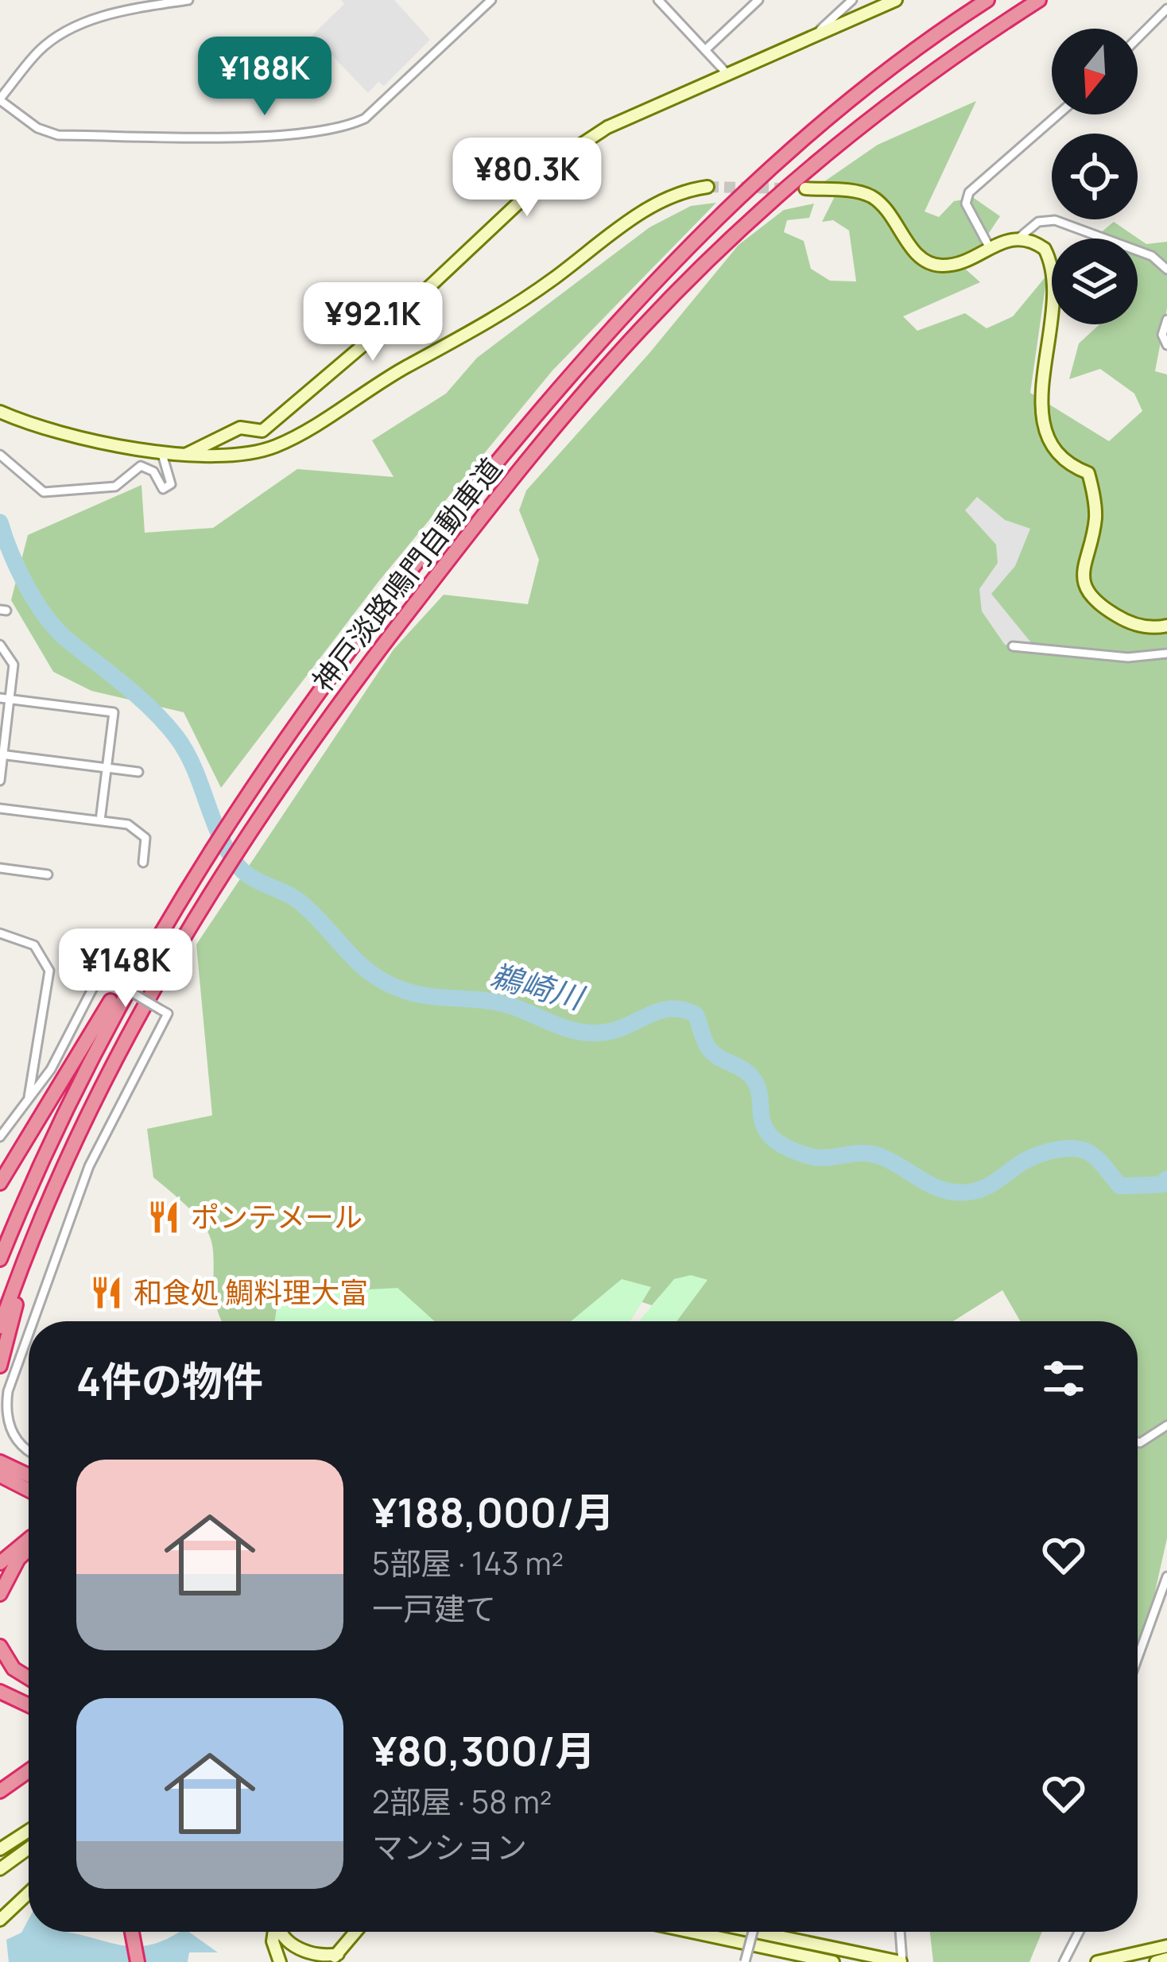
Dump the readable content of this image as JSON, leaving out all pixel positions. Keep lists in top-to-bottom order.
{
  "streets": {
    "highway": ["神戸淡路鳴門自動車道"]
  },
  "water": ["鵜崎川"],
  "places": {
    "restaurant": ["ポンテメール", "和食処 鯛料理大富"]
  },
  "north": "bottom",
  "page": {
    "price": [
      "¥188K",
      "¥80.3K",
      "¥92.1K",
      "¥148K"
    ],
    "heading": "4件の物件",
    "list": [
      {
        "name": "¥188,000/月",
        "note": "5部屋 · 143 m² · 一戸建て"
      },
      {
        "name": "¥80,300/月",
        "note": "2部屋 · 58 m² · マンション"
      }
    ]
  }
}
